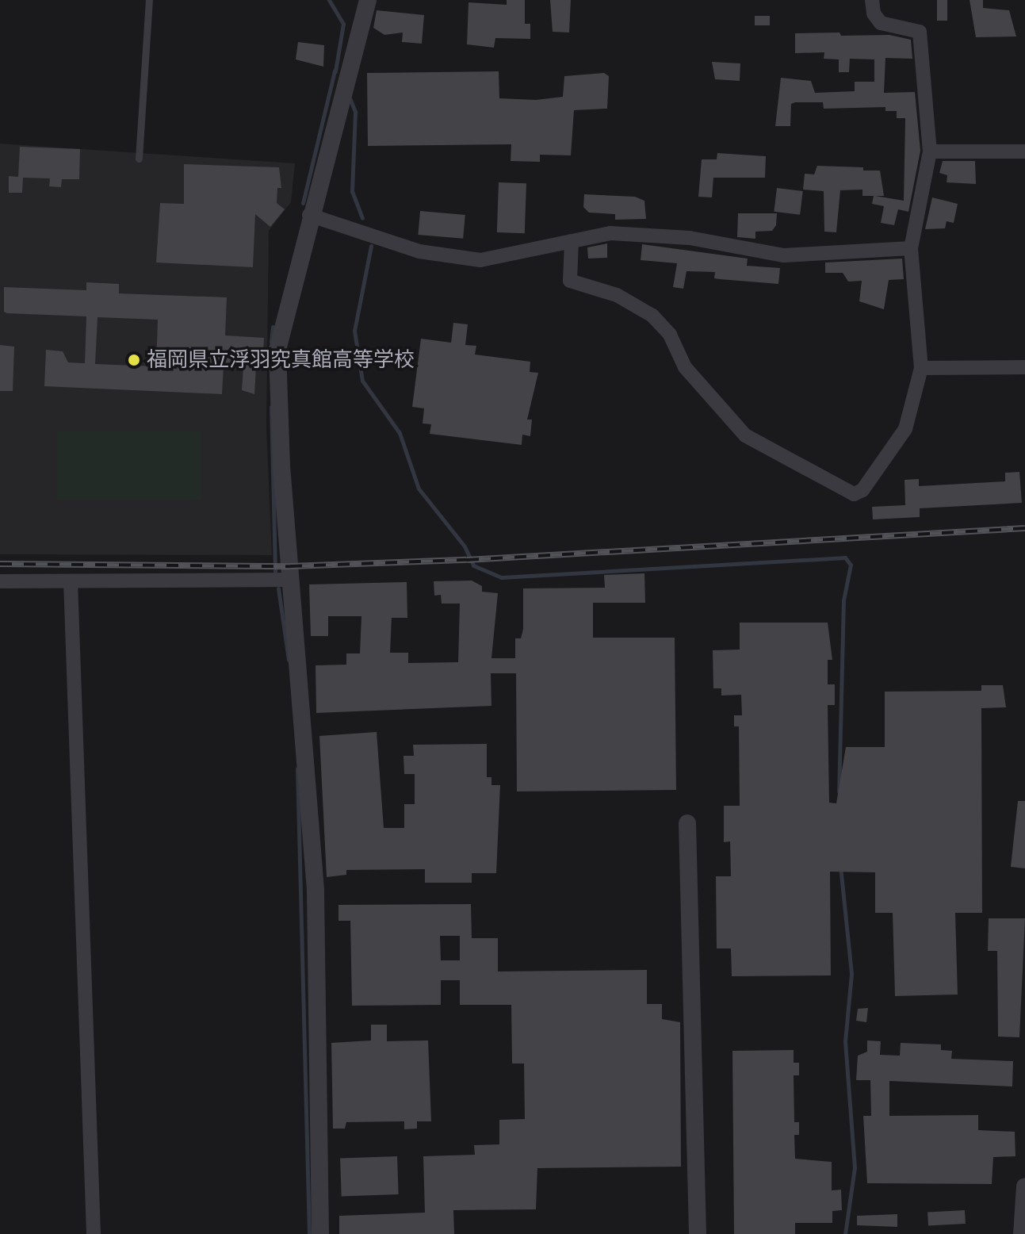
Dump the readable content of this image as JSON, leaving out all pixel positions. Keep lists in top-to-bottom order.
{
  "places": ["福岡県立浮羽究真館高等学校"]
}
